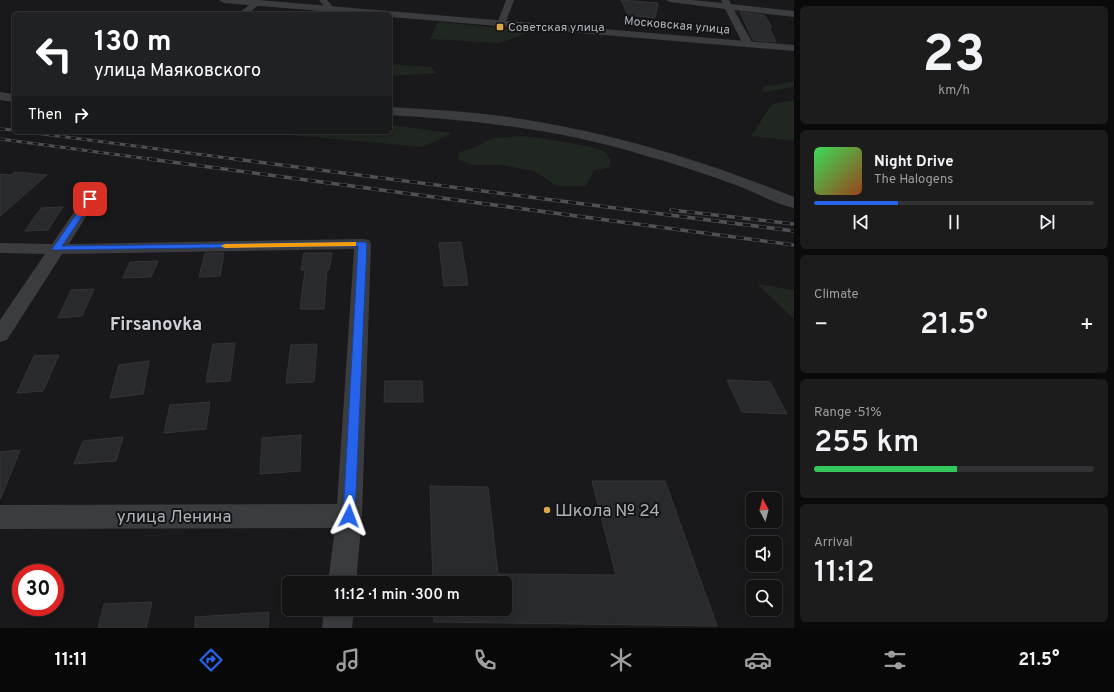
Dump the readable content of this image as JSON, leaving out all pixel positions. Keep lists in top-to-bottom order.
{
  "streets": {
    "street": ["Московская улица", "улица Ленина"]
  },
  "districts": ["Firsanovka"],
  "places": {
    "transit": ["Советская улица"],
    "other": ["Школа № 24"]
  },
  "north": "top",
  "page": {
    "tile": [
      ["23", "km/h"],
      "Climate",
      ["Range · 51%", "255 km"],
      ["Arrival", "11:12"]
    ],
    "turn": ["130 m", "улица Маяковского"],
    "then": "Then",
    "song": ["Night Drive", "The Halogens"],
    "heat": ["−", "21.5°", "+"],
    "limit": "30",
    "trip": "11:12 · 1 min · 300 m",
    "tabs": ["11:11", "21.5°"]
  }
}
